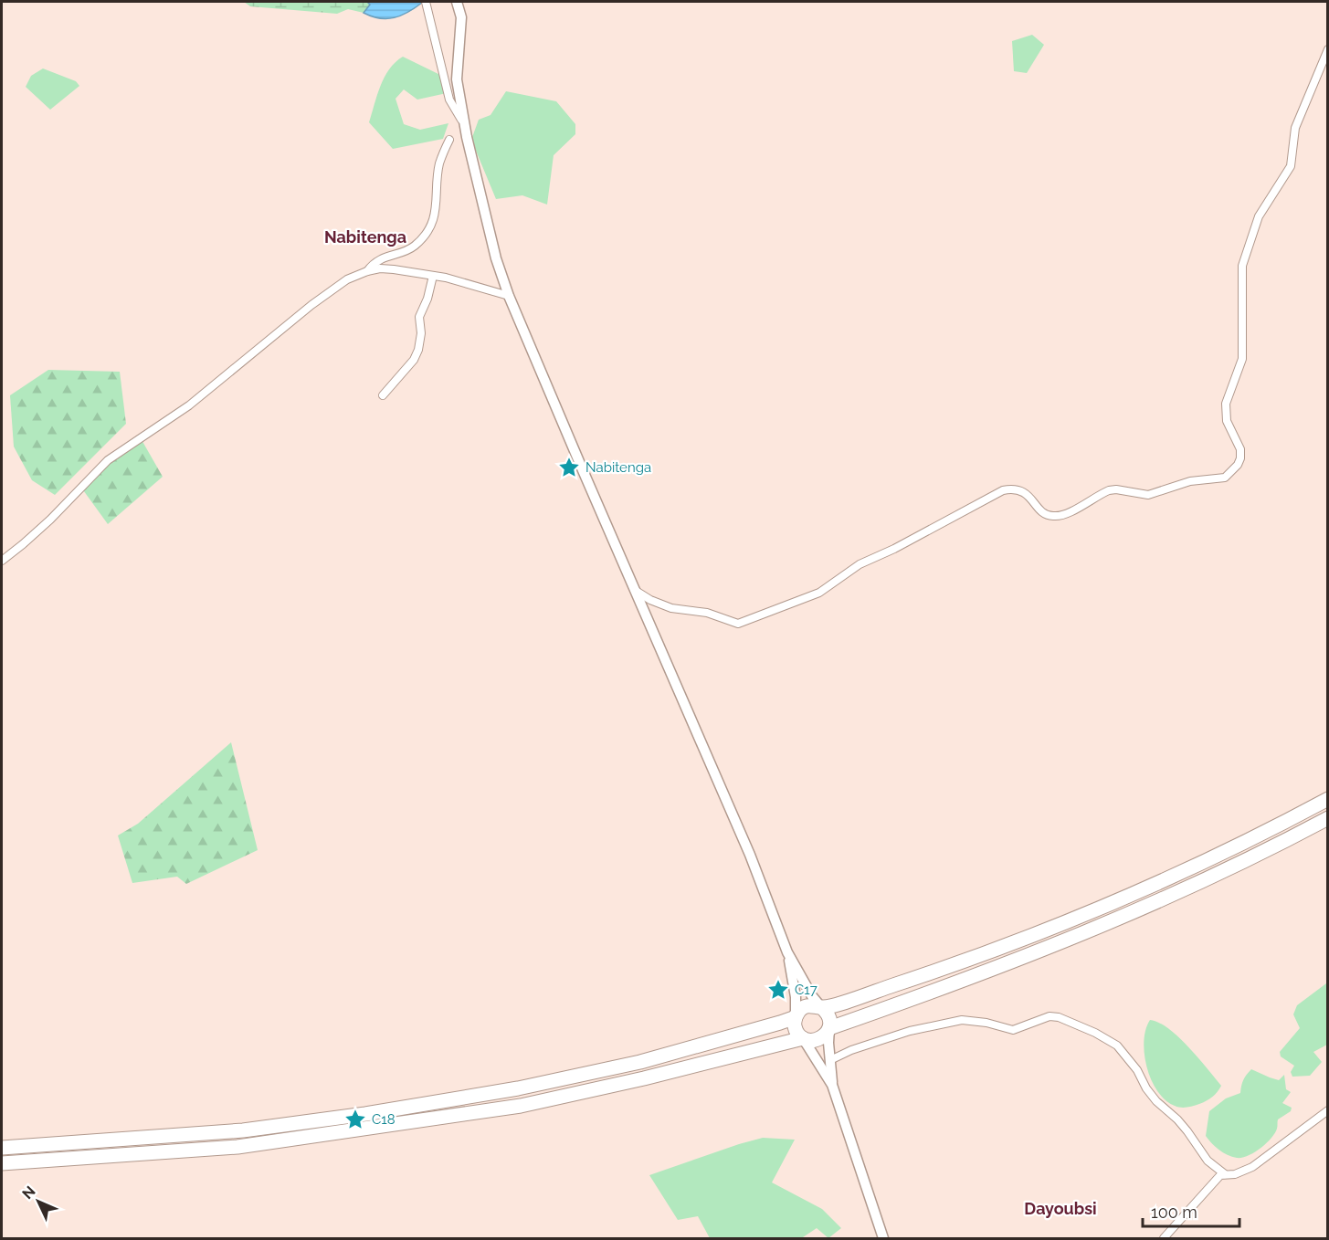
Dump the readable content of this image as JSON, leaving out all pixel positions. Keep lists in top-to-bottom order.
{
  "districts": ["Nabitenga", "Dayoubsi"],
  "places": {
    "place": ["Nabitenga", "C17", "C18"]
  },
  "scale_bar": "100 m",
  "north": "top left"
}
